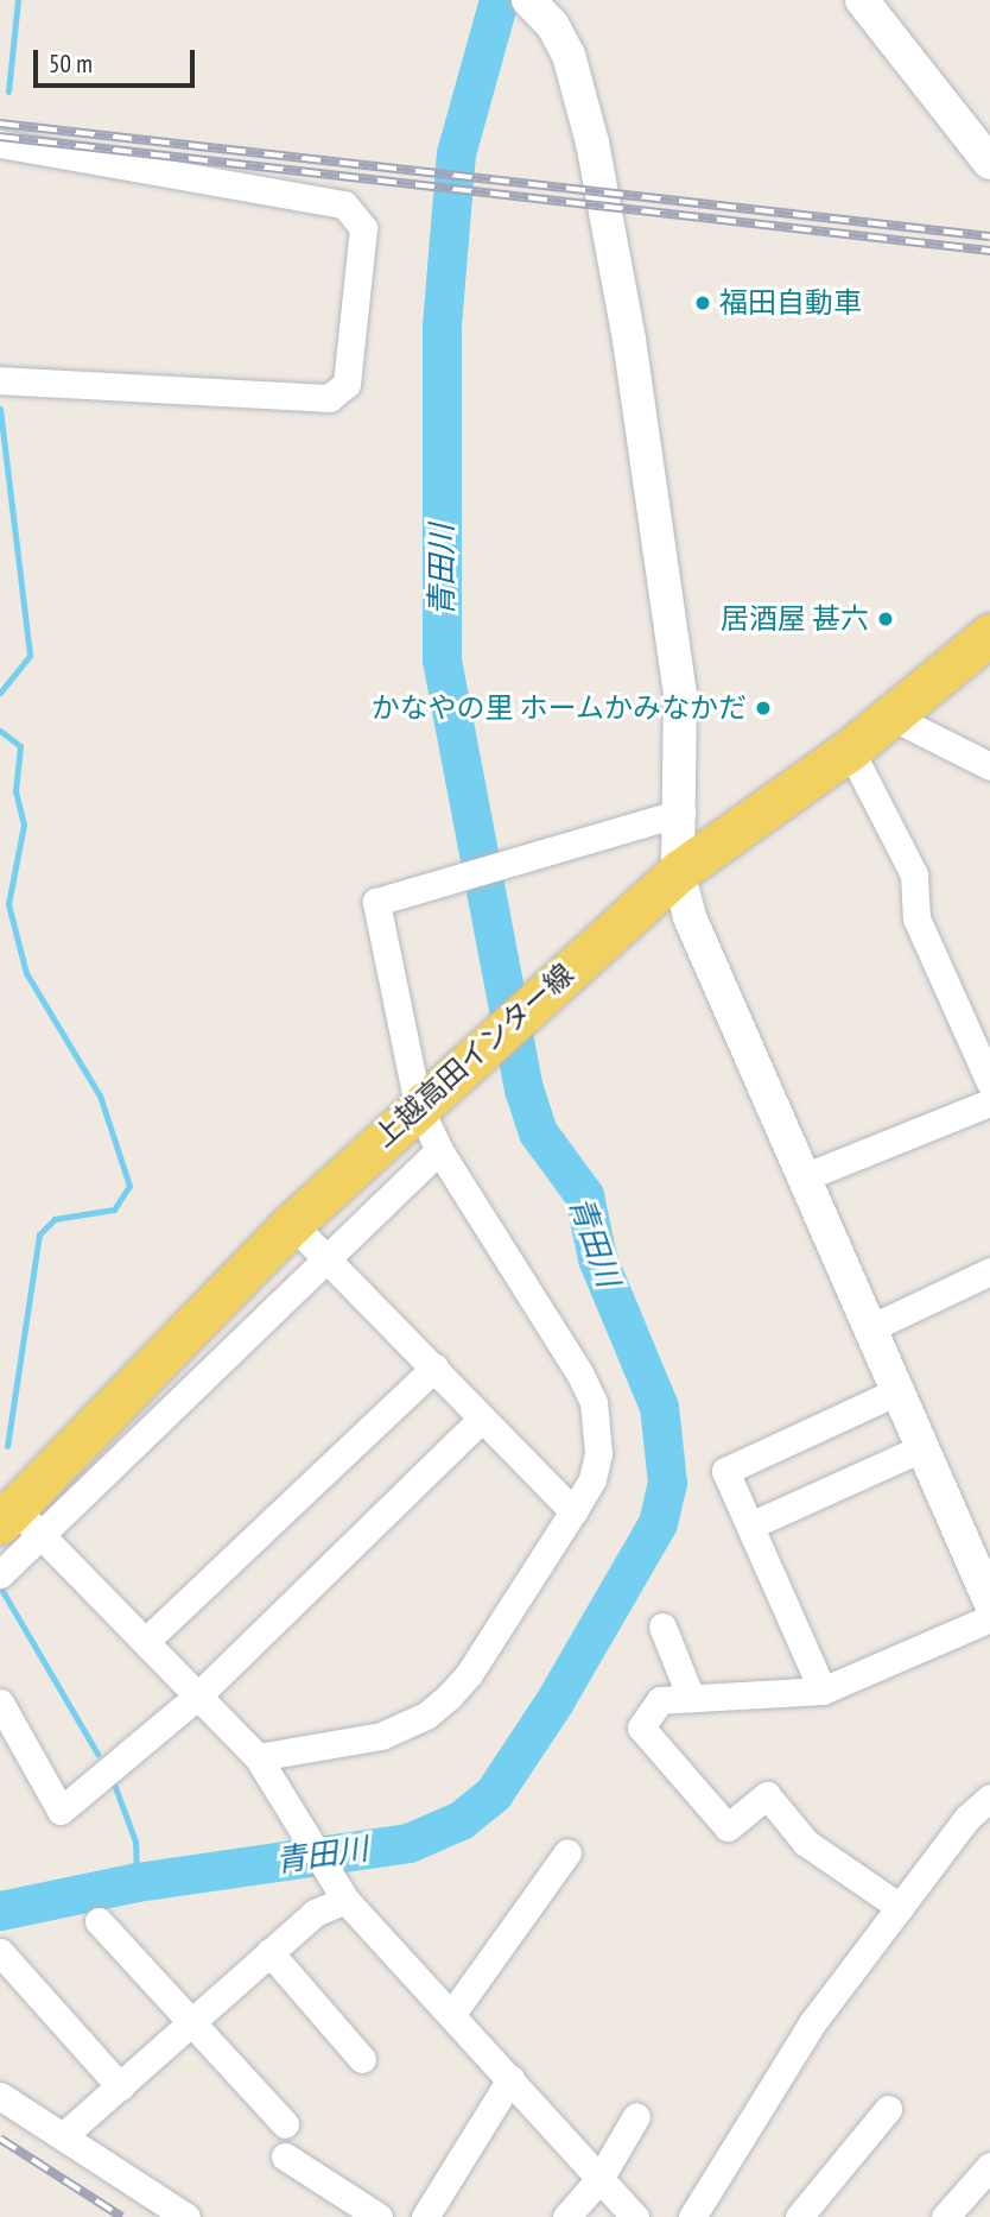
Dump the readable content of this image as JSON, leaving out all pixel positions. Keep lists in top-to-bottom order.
{
  "streets": {
    "main road": ["上越高田インター線"]
  },
  "water": ["青田川"],
  "places": ["福田自動車", "居酒屋 甚六", "かなやの里 ホームかみなかだ"],
  "scale_bar": "50 m"
}
